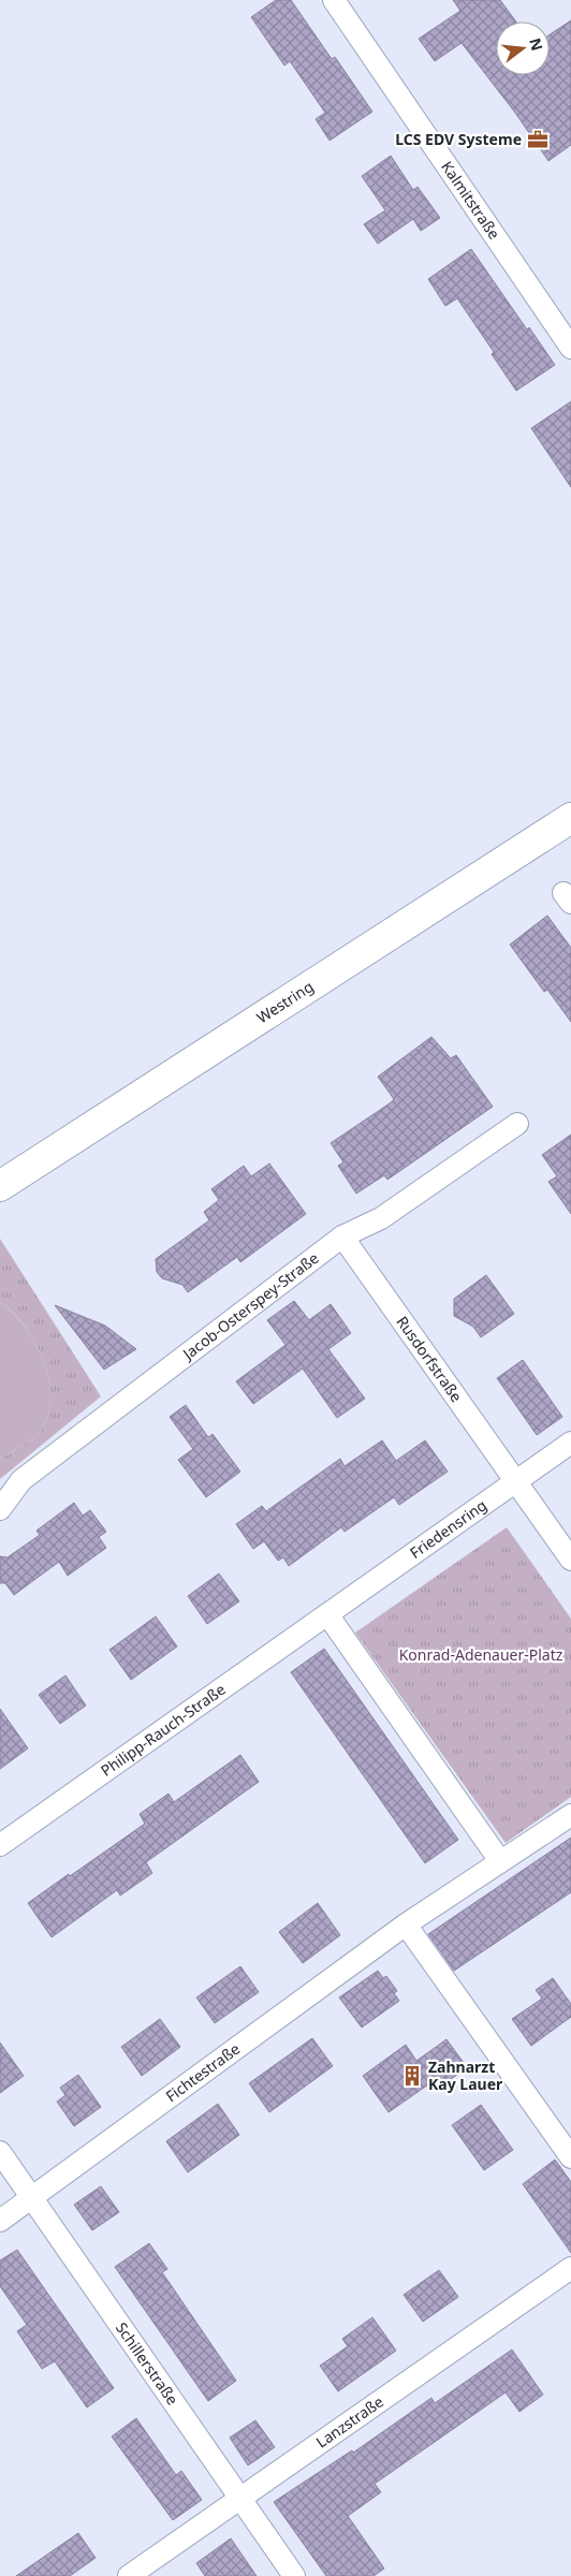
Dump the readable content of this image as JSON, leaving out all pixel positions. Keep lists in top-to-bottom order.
{
  "streets": {
    "main road": ["Westring"],
    "street": [
      "Kalmitstraße",
      "Jacob-Osterspey-Straße",
      "Rusdorfstraße",
      "Friedensring",
      "Philipp-Rauch-Straße",
      "Fichtestraße",
      "Schillerstraße",
      "Lanzstraße"
    ]
  },
  "crossings": [
    ["Jacob-Osterspey-Straße", "Rusdorfstraße"],
    ["Rusdorfstraße", "Friedensring"],
    ["Friedensring", "Philipp-Rauch-Straße"],
    ["Fichtestraße", "Schillerstraße"],
    ["Schillerstraße", "Lanzstraße"]
  ],
  "parks": ["Konrad-Adenauer-Platz"],
  "places": {
    "office": ["LCS EDV Systeme"],
    "building": ["Zahnarzt Kay Lauer"]
  },
  "north": "right"
}
